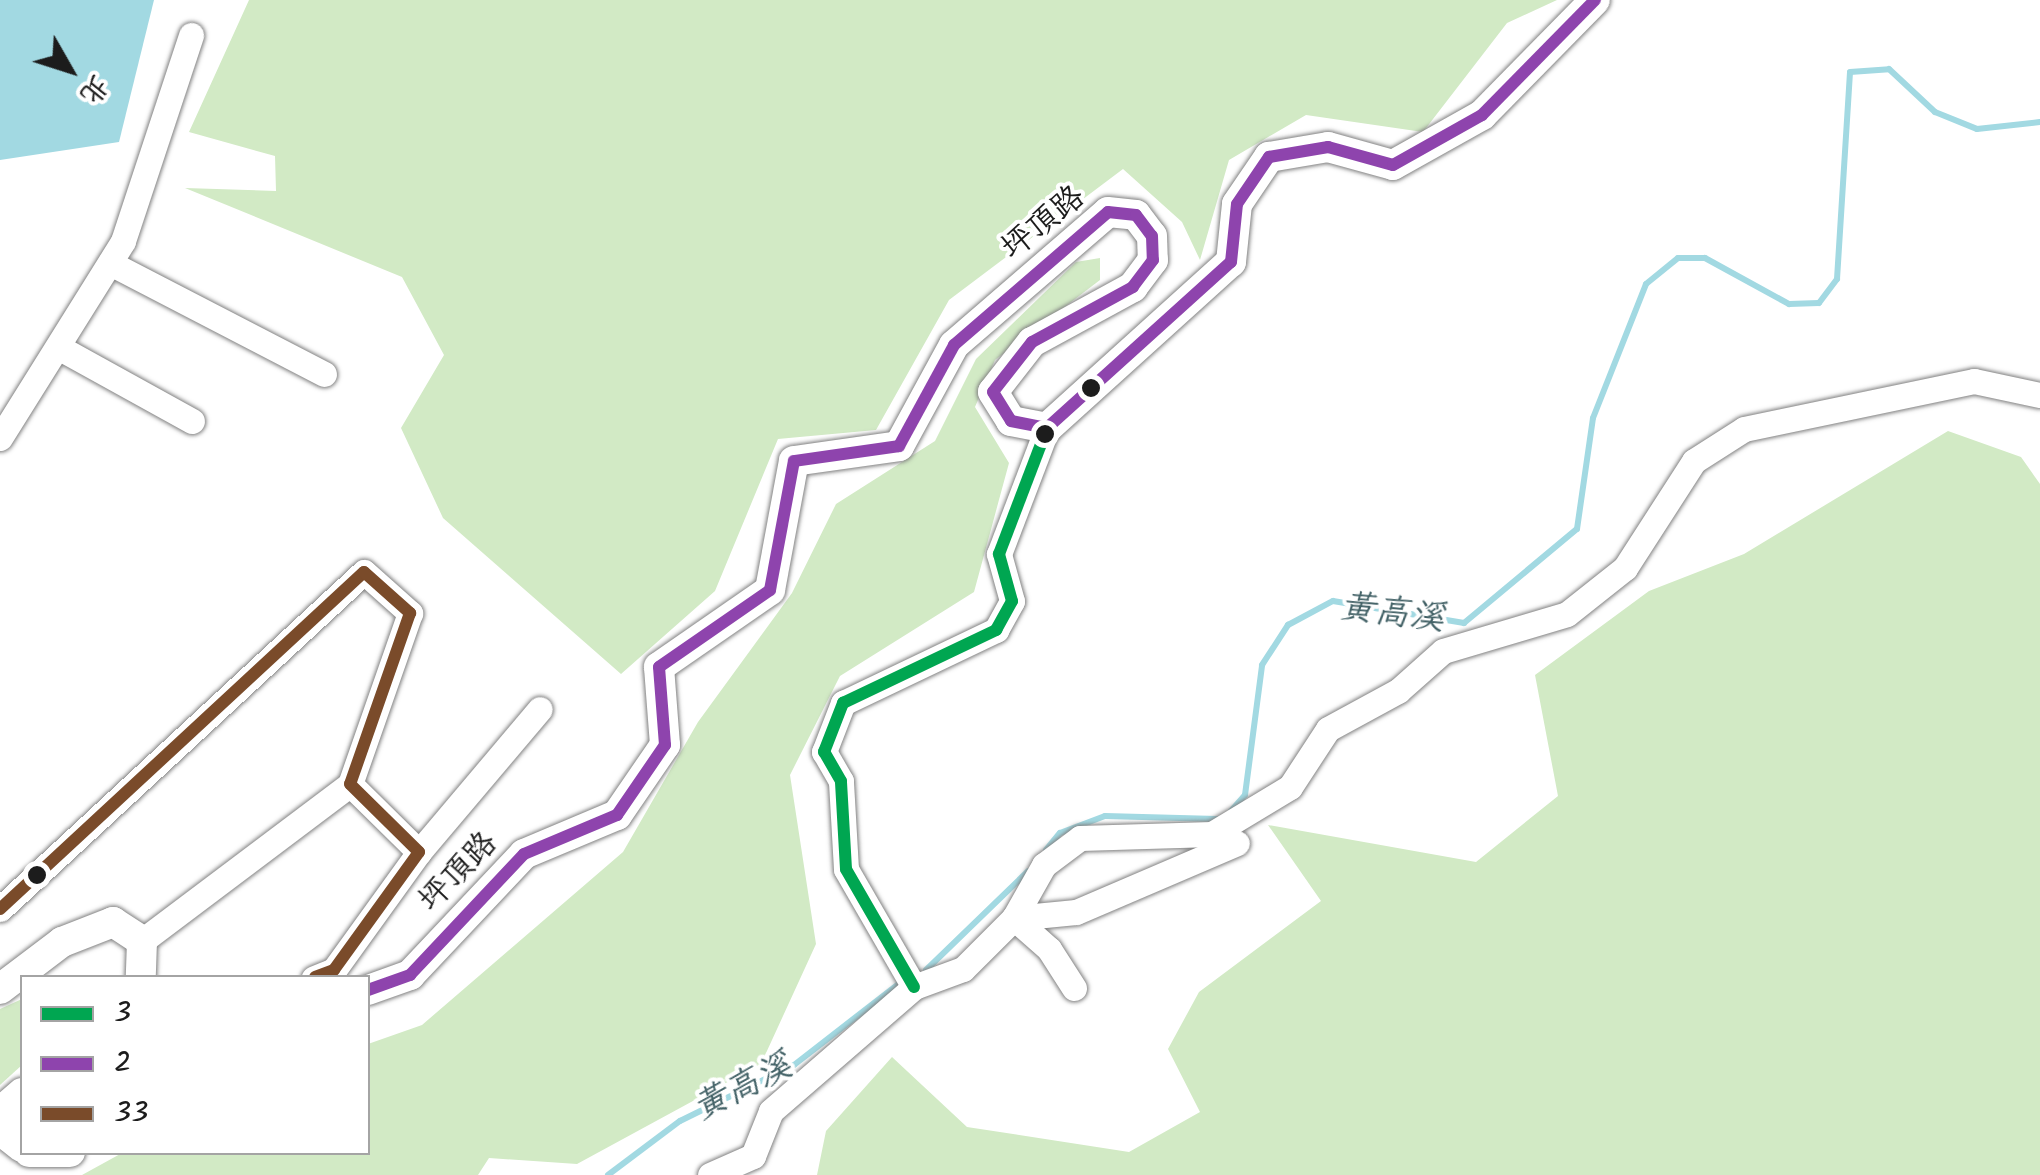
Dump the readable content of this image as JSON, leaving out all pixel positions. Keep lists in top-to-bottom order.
{
  "streets": {
    "street": ["坪頂路"]
  },
  "water": ["黃高溪"],
  "lines": ["transit line 2", "transit line 3", "transit line 33"],
  "legend": ["3", "2", "33"],
  "north": "bottom right"
}
